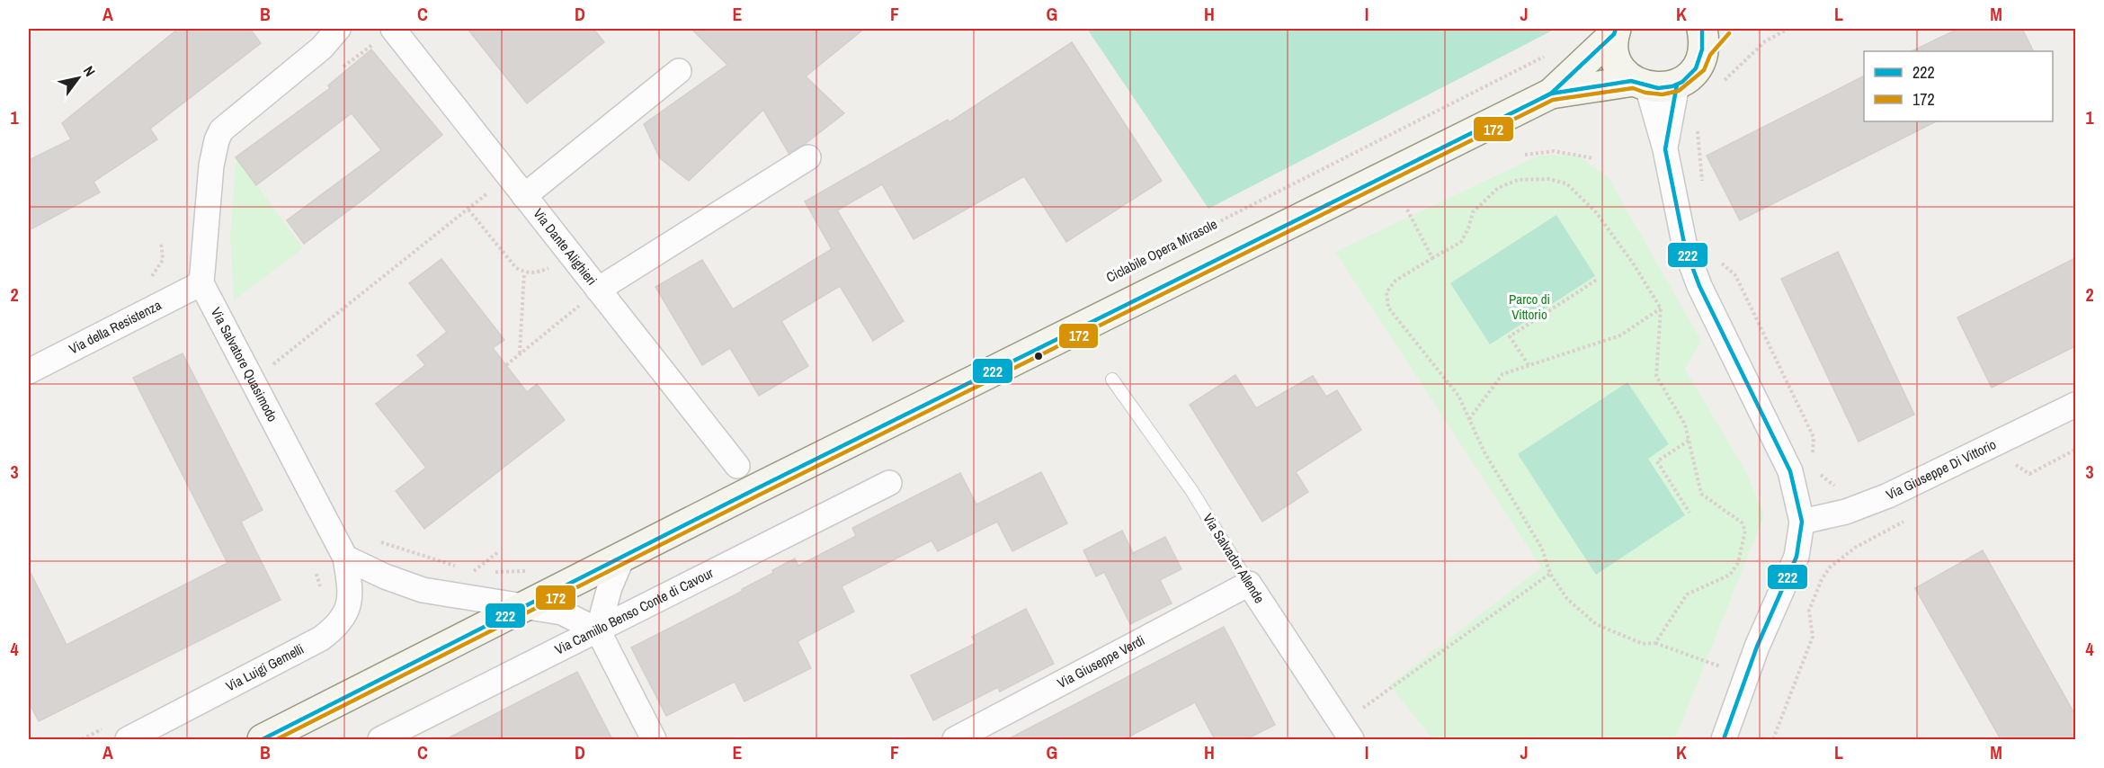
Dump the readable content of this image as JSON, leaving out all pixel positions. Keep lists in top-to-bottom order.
{
  "streets": {
    "street": [
      "Via Dante Alighieri",
      "Via della Resistenza",
      "Via Salvatore Quasimodo",
      "Via Giuseppe Di Vittorio",
      "Via Salvador Allende",
      "Via Camillo Benso Conte di Cavour",
      "Via Giuseppe Verdi",
      "Via Luigi Gemelli"
    ],
    "path": ["Ciclabile Opera Mirasole"]
  },
  "crossings": [
    ["Via della Resistenza", "Via Salvatore Quasimodo"],
    ["Via Salvatore Quasimodo", "Via Luigi Gemelli"],
    ["Via Salvador Allende", "Via Giuseppe Verdi"]
  ],
  "parks": ["Parco di Vittorio"],
  "lines": ["transit line 222", "transit line 172"],
  "legend": ["222", "172"],
  "north": "top right",
  "grid": {
    "columns": [
      "A",
      "B",
      "C",
      "D",
      "E",
      "F",
      "G",
      "H",
      "I",
      "J",
      "K",
      "L",
      "M"
    ],
    "rows": [
      "1",
      "2",
      "3",
      "4"
    ]
  }
}
